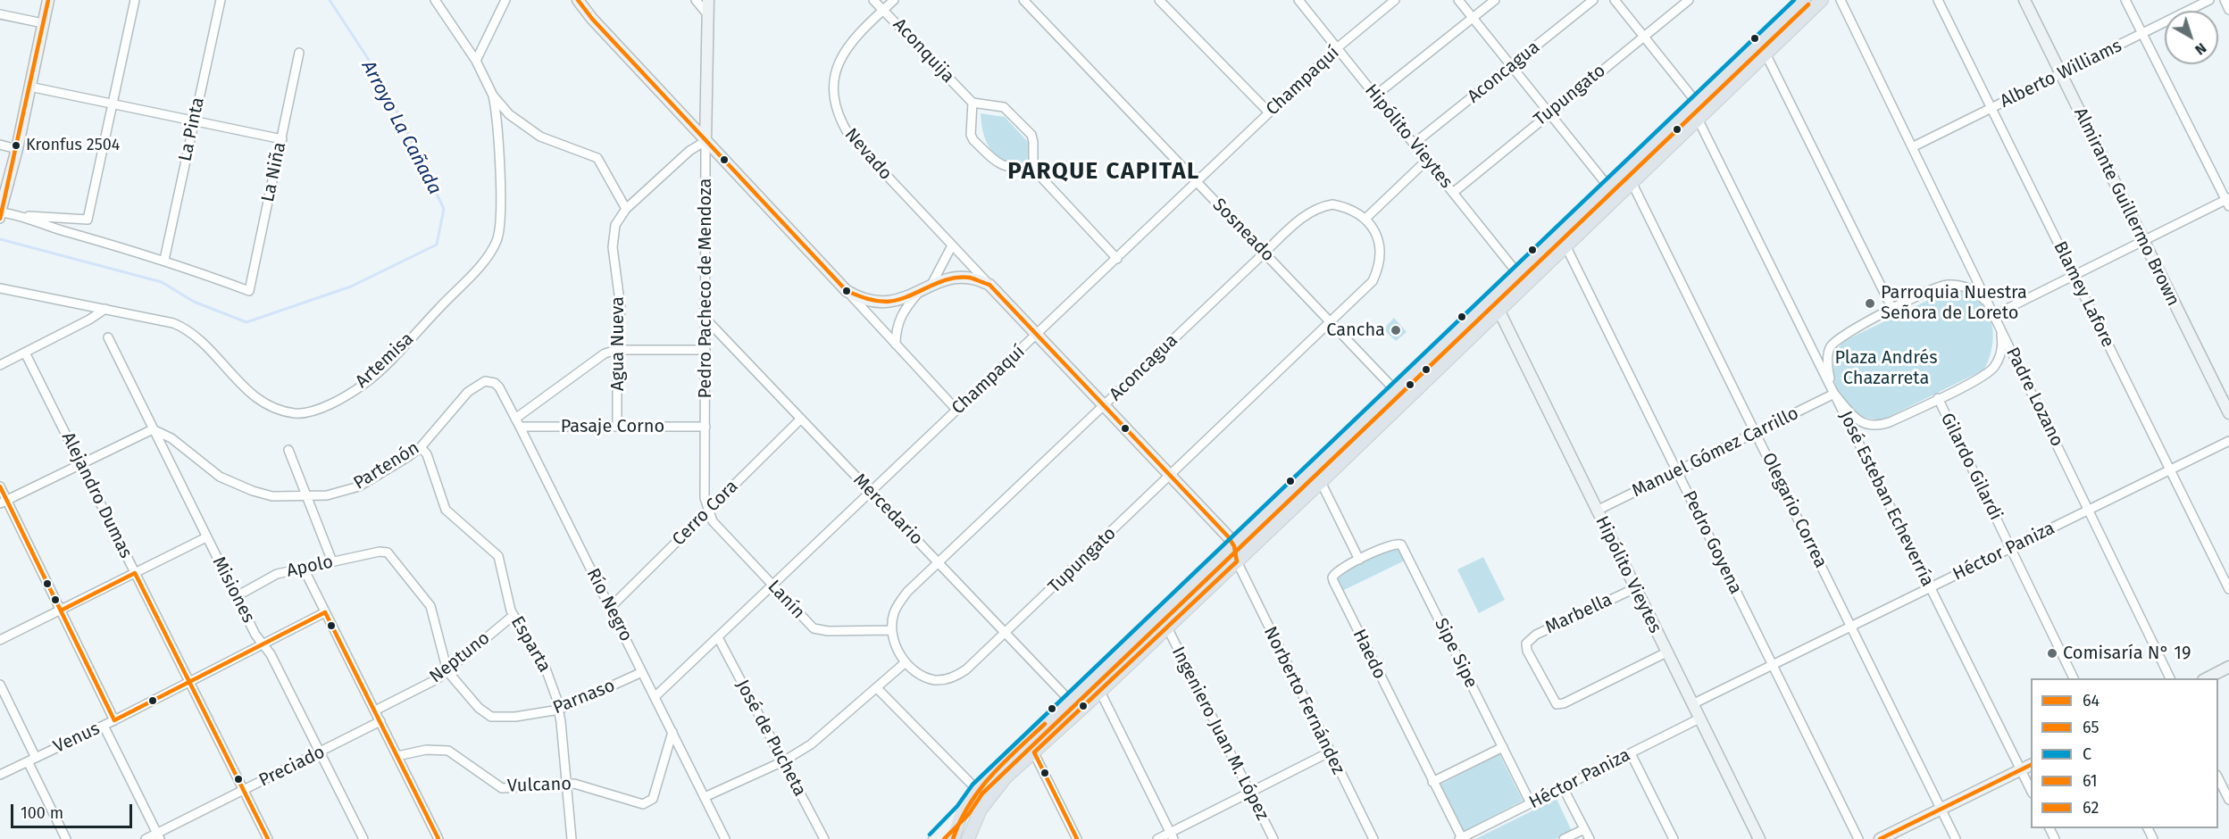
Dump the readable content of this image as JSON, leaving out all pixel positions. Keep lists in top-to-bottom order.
{
  "streets": {
    "main road": ["Hipólito Vieytes", "Almirante Guillermo Brown", "Pedro Pacheco de Mendoza"],
    "street": [
      "Aconquija",
      "Aconcagua",
      "Alberto Williams",
      "Champaquí",
      "Tupungato",
      "La Pinta",
      "Nevado",
      "La Niña",
      "Sosneado",
      "Blamey Lafore",
      "Agua Nueva",
      "Artemisa",
      "Padre Lozano",
      "Pasaje Corno",
      "Manuel Gómez Carrillo",
      "Partenón",
      "Gilardo Gilardi",
      "Alejandro Dumas",
      "José Esteban Echeverría",
      "Mercedario",
      "Olegario Correa",
      "Cerro Cora",
      "Pedro Goyena",
      "Héctor Paniza",
      "Apolo",
      "Misiones",
      "Lanín",
      "Río Negro",
      "Marbella",
      "Esparta",
      "Sipe Sipe",
      "Haedo",
      "Neptuno",
      "Parnaso",
      "Norberto Fernández",
      "Ingeniero Juan M. López",
      "Venus",
      "José de Pucheta",
      "Preciado",
      "Vulcano"
    ]
  },
  "crossings": [
    ["Aconquija", "Nevado"],
    ["Aconcagua", "Tupungato"],
    ["Aconcagua", "Hipólito Vieytes"],
    ["Aconcagua", "Sosneado"],
    ["Aconcagua", "Mercedario"],
    ["Aconcagua", "Lanín"],
    ["Alberto Williams", "Almirante Guillermo Brown"],
    ["Alberto Williams", "Blamey Lafore"],
    ["Alberto Williams", "Padre Lozano"],
    ["Champaquí", "Hipólito Vieytes"],
    ["Champaquí", "Nevado"],
    ["Champaquí", "Sosneado"],
    ["Champaquí", "Mercedario"],
    ["Champaquí", "Lanín"],
    ["Champaquí", "Río Negro"],
    ["Champaquí", "José de Pucheta"],
    ["Tupungato", "Hipólito Vieytes"],
    ["Tupungato", "Sosneado"],
    ["Tupungato", "Mercedario"],
    ["Tupungato", "Lanín"],
    ["La Pinta", "La Niña"],
    ["Hipólito Vieytes", "Manuel Gómez Carrillo"],
    ["Hipólito Vieytes", "Héctor Paniza"],
    ["Hipólito Vieytes", "Marbella"],
    ["Pedro Pacheco de Mendoza", "Agua Nueva"],
    ["Pedro Pacheco de Mendoza", "Pasaje Corno"],
    ["Pedro Pacheco de Mendoza", "Mercedario"],
    ["Pedro Pacheco de Mendoza", "Cerro Cora"],
    ["Pedro Pacheco de Mendoza", "Lanín"],
    ["Blamey Lafore", "Héctor Paniza"],
    ["Agua Nueva", "Pasaje Corno"],
    ["Padre Lozano", "Manuel Gómez Carrillo"],
    ["Padre Lozano", "Gilardo Gilardi"],
    ["Padre Lozano", "José Esteban Echeverría"],
    ["Padre Lozano", "Héctor Paniza"],
    ["Pasaje Corno", "Río Negro"],
    ["Manuel Gómez Carrillo", "Gilardo Gilardi"],
    ["Manuel Gómez Carrillo", "José Esteban Echeverría"],
    ["Manuel Gómez Carrillo", "Olegario Correa"],
    ["Manuel Gómez Carrillo", "Pedro Goyena"],
    ["Partenón", "Misiones"],
    ["Partenón", "Río Negro"],
    ["Partenón", "Esparta"],
    ["Gilardo Gilardi", "José Esteban Echeverría"],
    ["Gilardo Gilardi", "Héctor Paniza"],
    ["Alejandro Dumas", "Venus"],
    ["Alejandro Dumas", "Preciado"],
    ["José Esteban Echeverría", "Héctor Paniza"],
    ["Mercedario", "Cerro Cora"],
    ["Mercedario", "Lanín"],
    ["Olegario Correa", "Héctor Paniza"],
    ["Cerro Cora", "Lanín"],
    ["Cerro Cora", "Río Negro"],
    ["Pedro Goyena", "Héctor Paniza"],
    ["Héctor Paniza", "Sipe Sipe"],
    ["Héctor Paniza", "Haedo"],
    ["Apolo", "Misiones"],
    ["Apolo", "Neptuno"],
    ["Apolo", "Parnaso"],
    ["Misiones", "Venus"],
    ["Misiones", "Preciado"],
    ["Río Negro", "Parnaso"],
    ["Río Negro", "Vulcano"],
    ["Esparta", "Neptuno"],
    ["Esparta", "Parnaso"],
    ["Esparta", "Vulcano"],
    ["Sipe Sipe", "Haedo"],
    ["Neptuno", "Parnaso"]
  ],
  "districts": ["PARQUE CAPITAL"],
  "water": ["Arroyo La Cañada"],
  "parks": ["Plaza Andrés Chazarreta"],
  "places": [
    "Kronfus 2504",
    "Parroquia Nuestra Señora de Loreto",
    "Cancha",
    "Comisaría N° 19"
  ],
  "lines": [
    "transit line 64",
    "transit line C",
    "transit line 61",
    "transit line 65",
    "transit line 62"
  ],
  "legend": [
    "64",
    "65",
    "C",
    "61",
    "62"
  ],
  "scale_bar": "100 m",
  "north": "bottom right"
}
